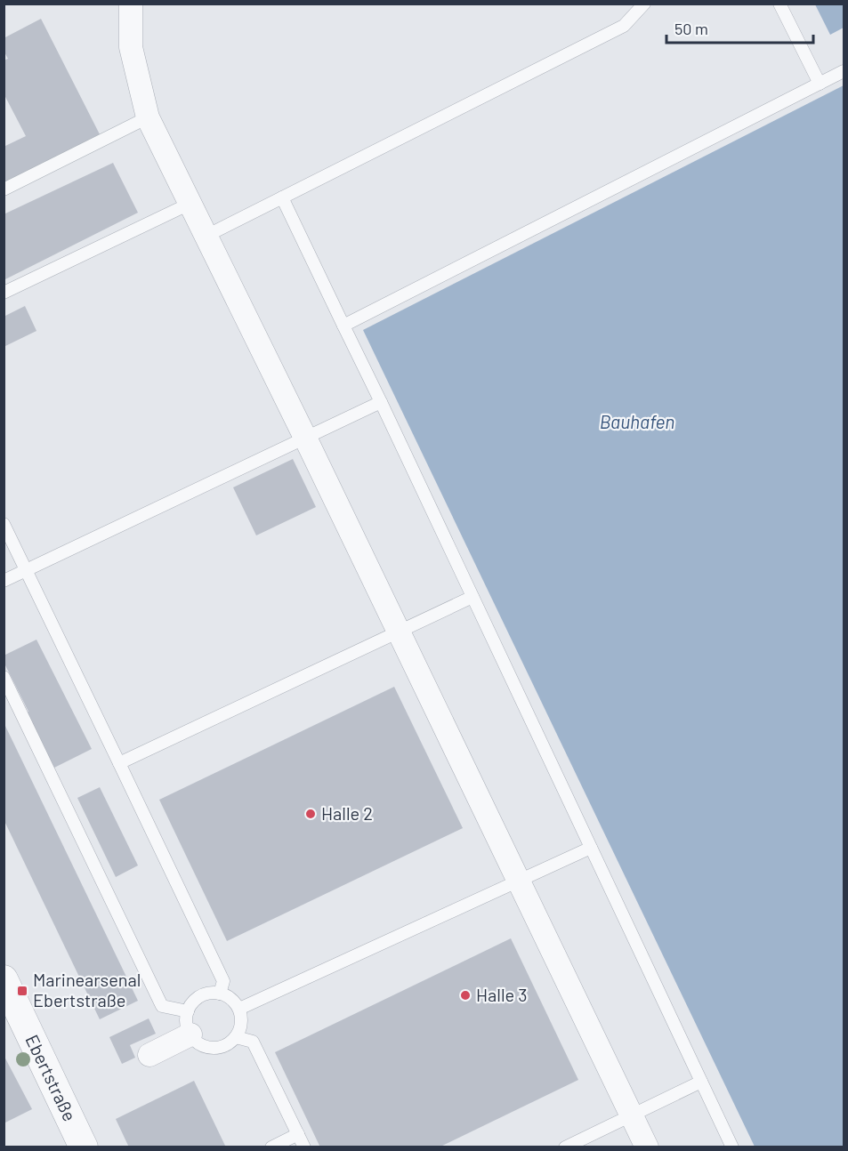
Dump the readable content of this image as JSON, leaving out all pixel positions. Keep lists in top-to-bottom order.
{
  "streets": {
    "street": ["Ebertstraße"]
  },
  "water": ["Bauhafen"],
  "places": {
    "other": ["Halle 2", "Halle 3"],
    "transit": ["Marinearsenal Ebertstraße"]
  },
  "scale_bar": "50 m"
}
